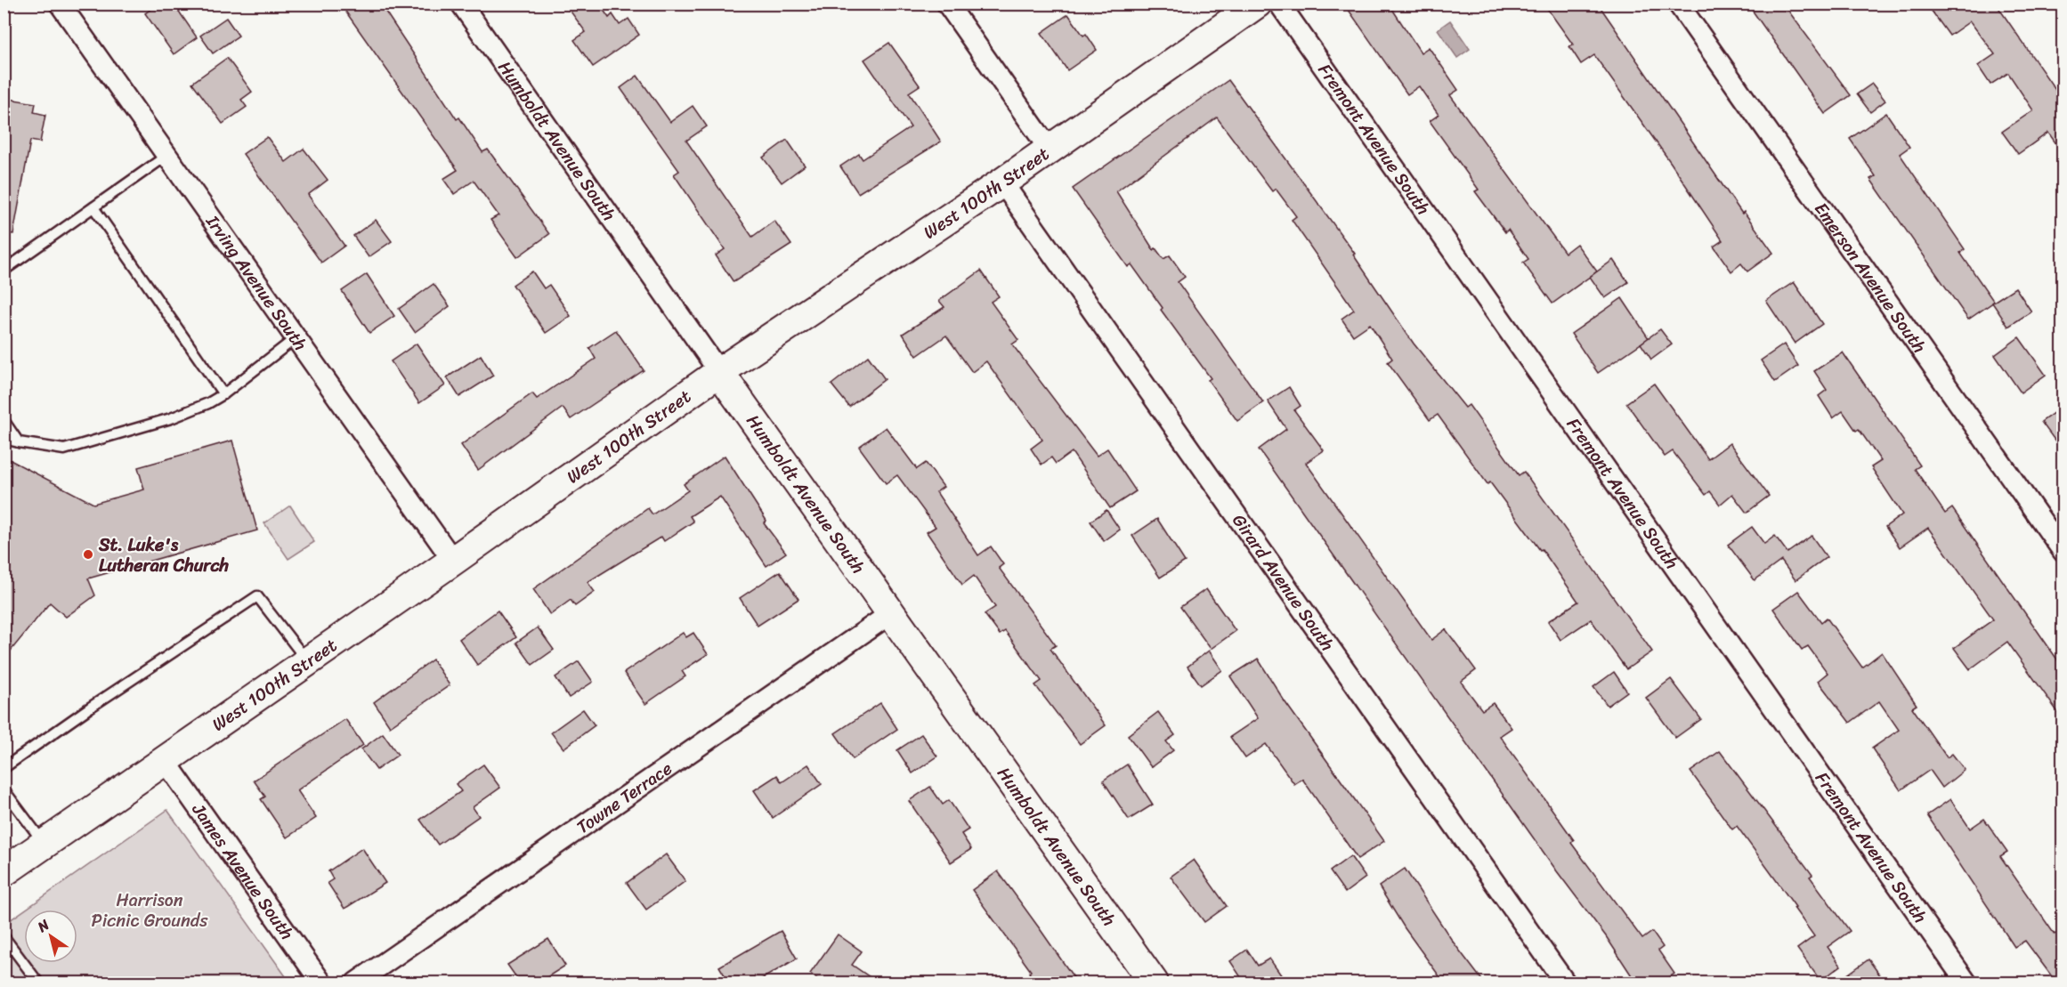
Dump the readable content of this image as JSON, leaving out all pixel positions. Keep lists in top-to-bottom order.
{
  "streets": {
    "street": [
      "Fremont Avenue South",
      "Humboldt Avenue South",
      "West 100th Street",
      "Emerson Avenue South",
      "Irving Avenue South",
      "Girard Avenue South",
      "Towne Terrace",
      "James Avenue South"
    ]
  },
  "crossings": [
    ["Humboldt Avenue South", "West 100th Street"],
    ["Humboldt Avenue South", "Towne Terrace"],
    ["West 100th Street", "Irving Avenue South"],
    ["West 100th Street", "Girard Avenue South"],
    ["West 100th Street", "James Avenue South"]
  ],
  "parks": ["Harrison Picnic Grounds"],
  "places": ["St. Luke's Lutheran Church"],
  "north": "top left"
}
